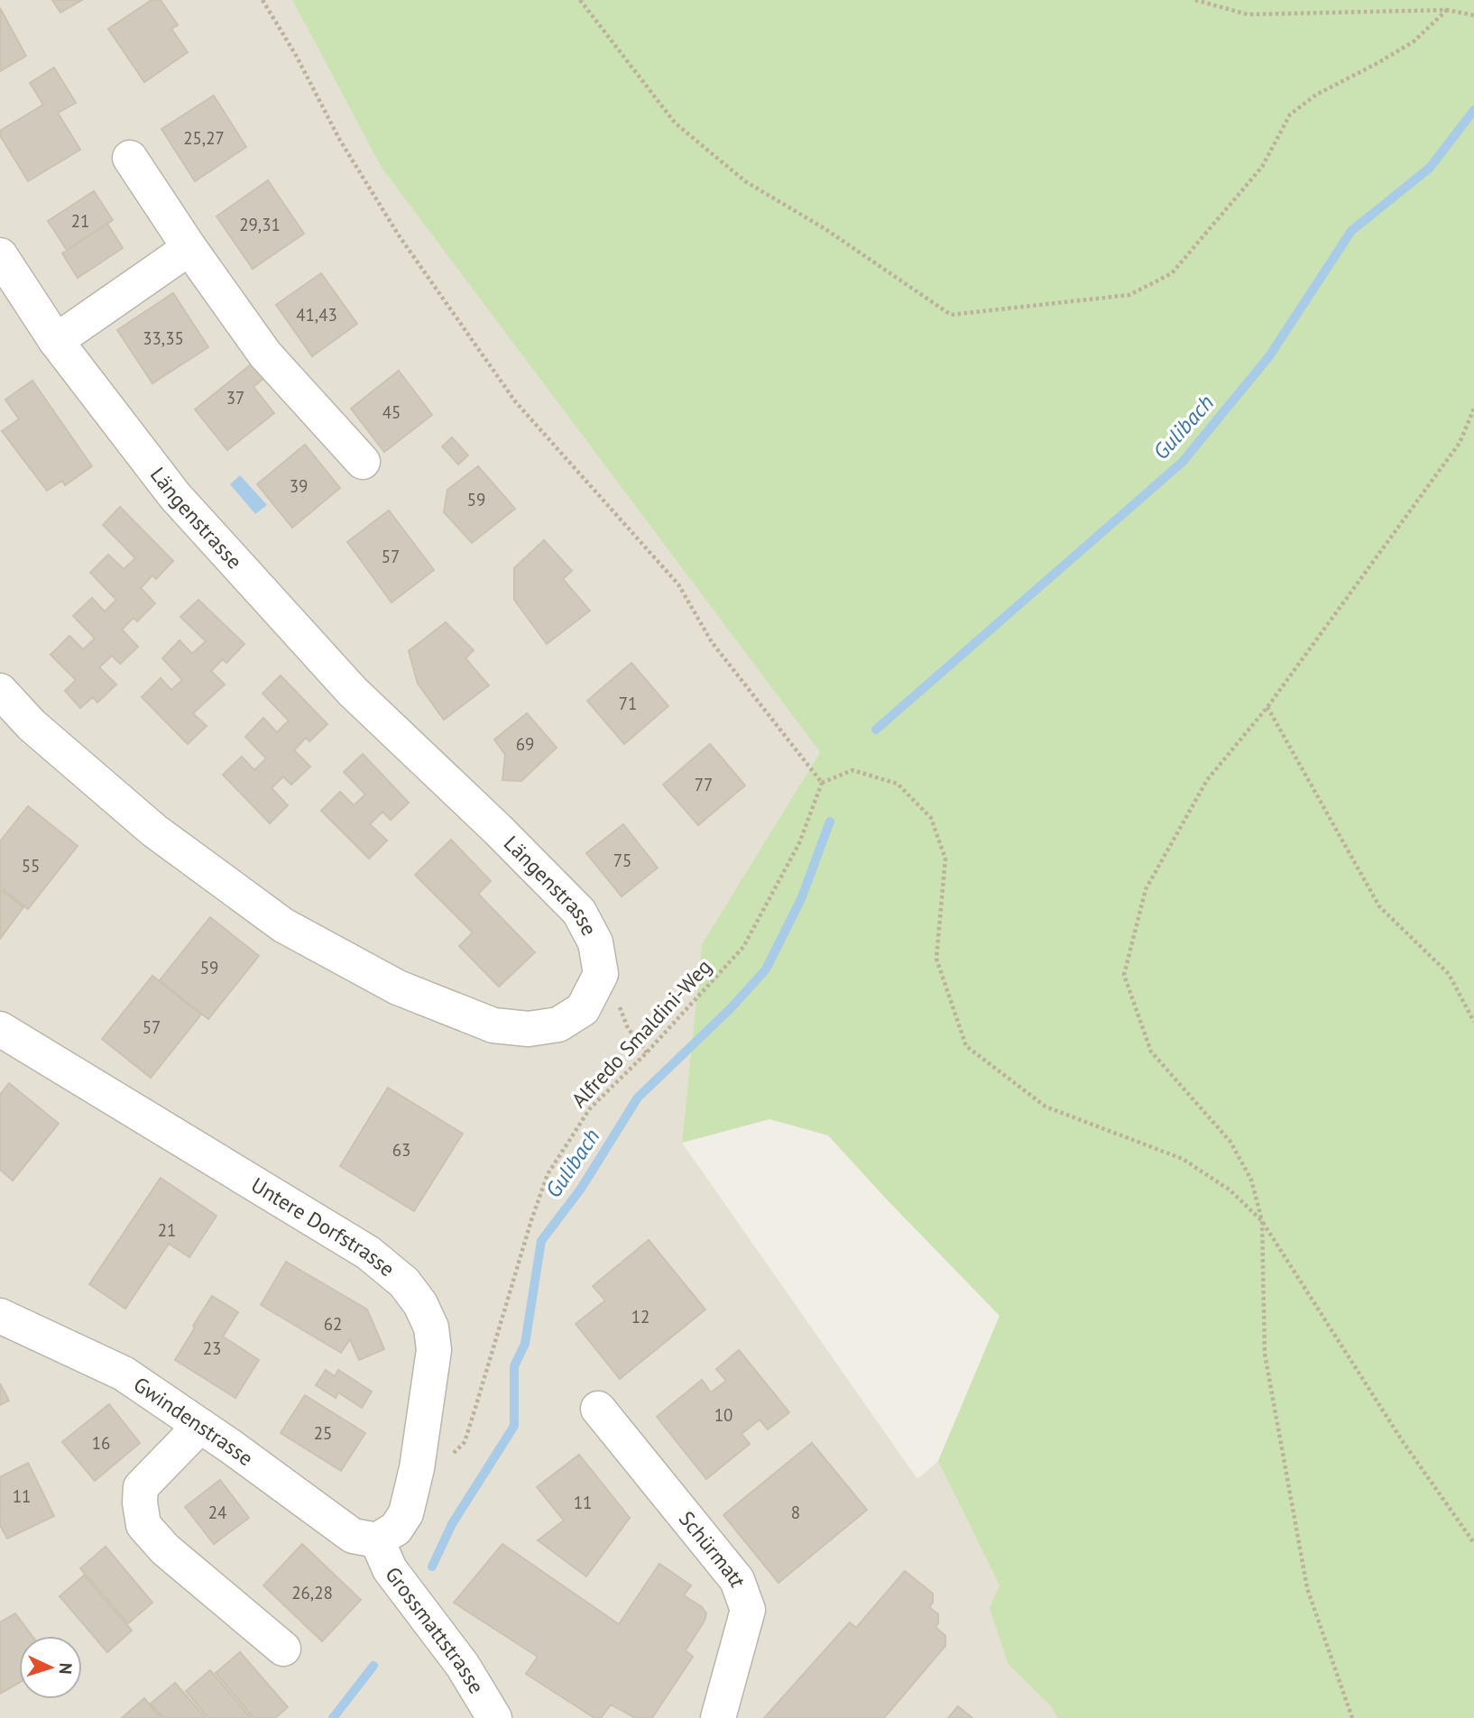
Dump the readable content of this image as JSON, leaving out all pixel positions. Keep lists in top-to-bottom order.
{
  "streets": {
    "street": [
      "Längenstrasse",
      "Untere Dorfstrasse",
      "Gwindenstrasse",
      "Schürmatt",
      "Grossmattstrasse"
    ],
    "path": ["Alfredo Smaldini-Weg"]
  },
  "crossings": [
    ["Alfredo Smaldini-Weg", "Untere Dorfstrasse"],
    ["Untere Dorfstrasse", "Gwindenstrasse"],
    ["Untere Dorfstrasse", "Grossmattstrasse"],
    ["Gwindenstrasse", "Grossmattstrasse"]
  ],
  "water": ["Gulibach"],
  "house_numbers": [
    "25,27",
    "21",
    "29,31",
    "41,43",
    "33,35",
    "37",
    "45",
    "39",
    "59",
    "57",
    "71",
    "69",
    "77",
    "75",
    "55",
    "59",
    "57",
    "63",
    "21",
    "12",
    "62",
    "23",
    "10",
    "25",
    "16",
    "11",
    "11",
    "24",
    "8",
    "26,28"
  ],
  "north": "right"
}
